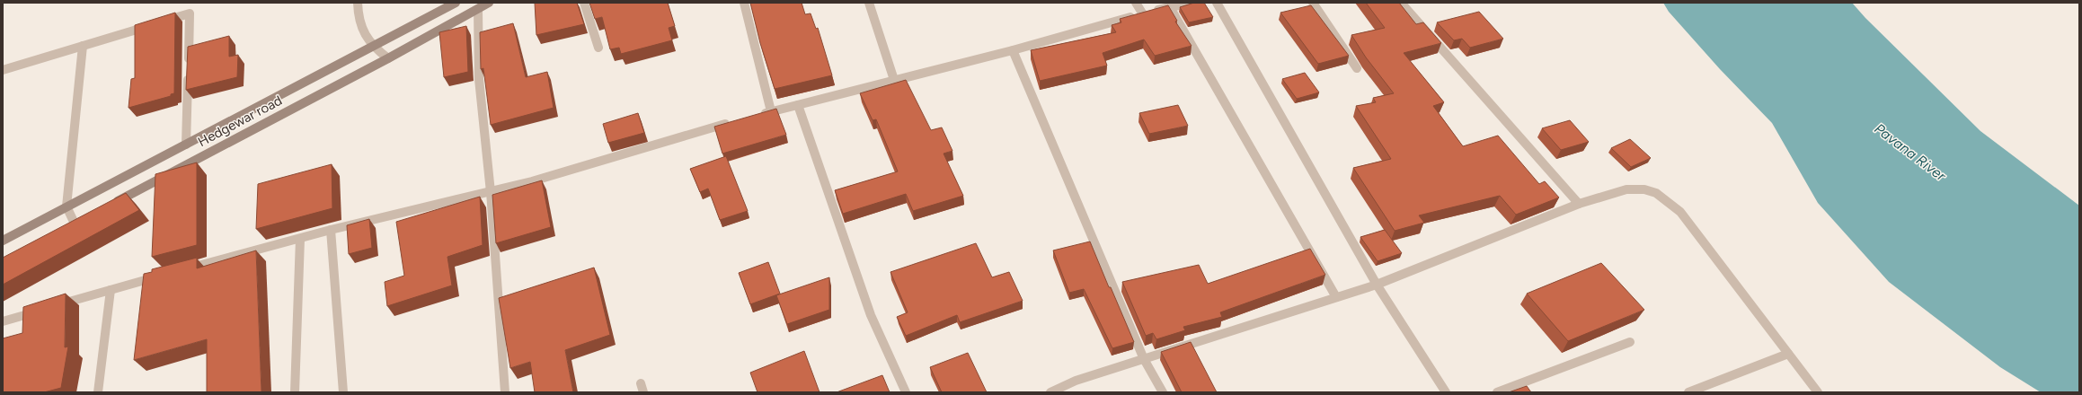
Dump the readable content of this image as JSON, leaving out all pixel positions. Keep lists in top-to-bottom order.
{
  "streets": {
    "main road": ["Hedgewar road"]
  },
  "water": ["Pavana River"]
}
